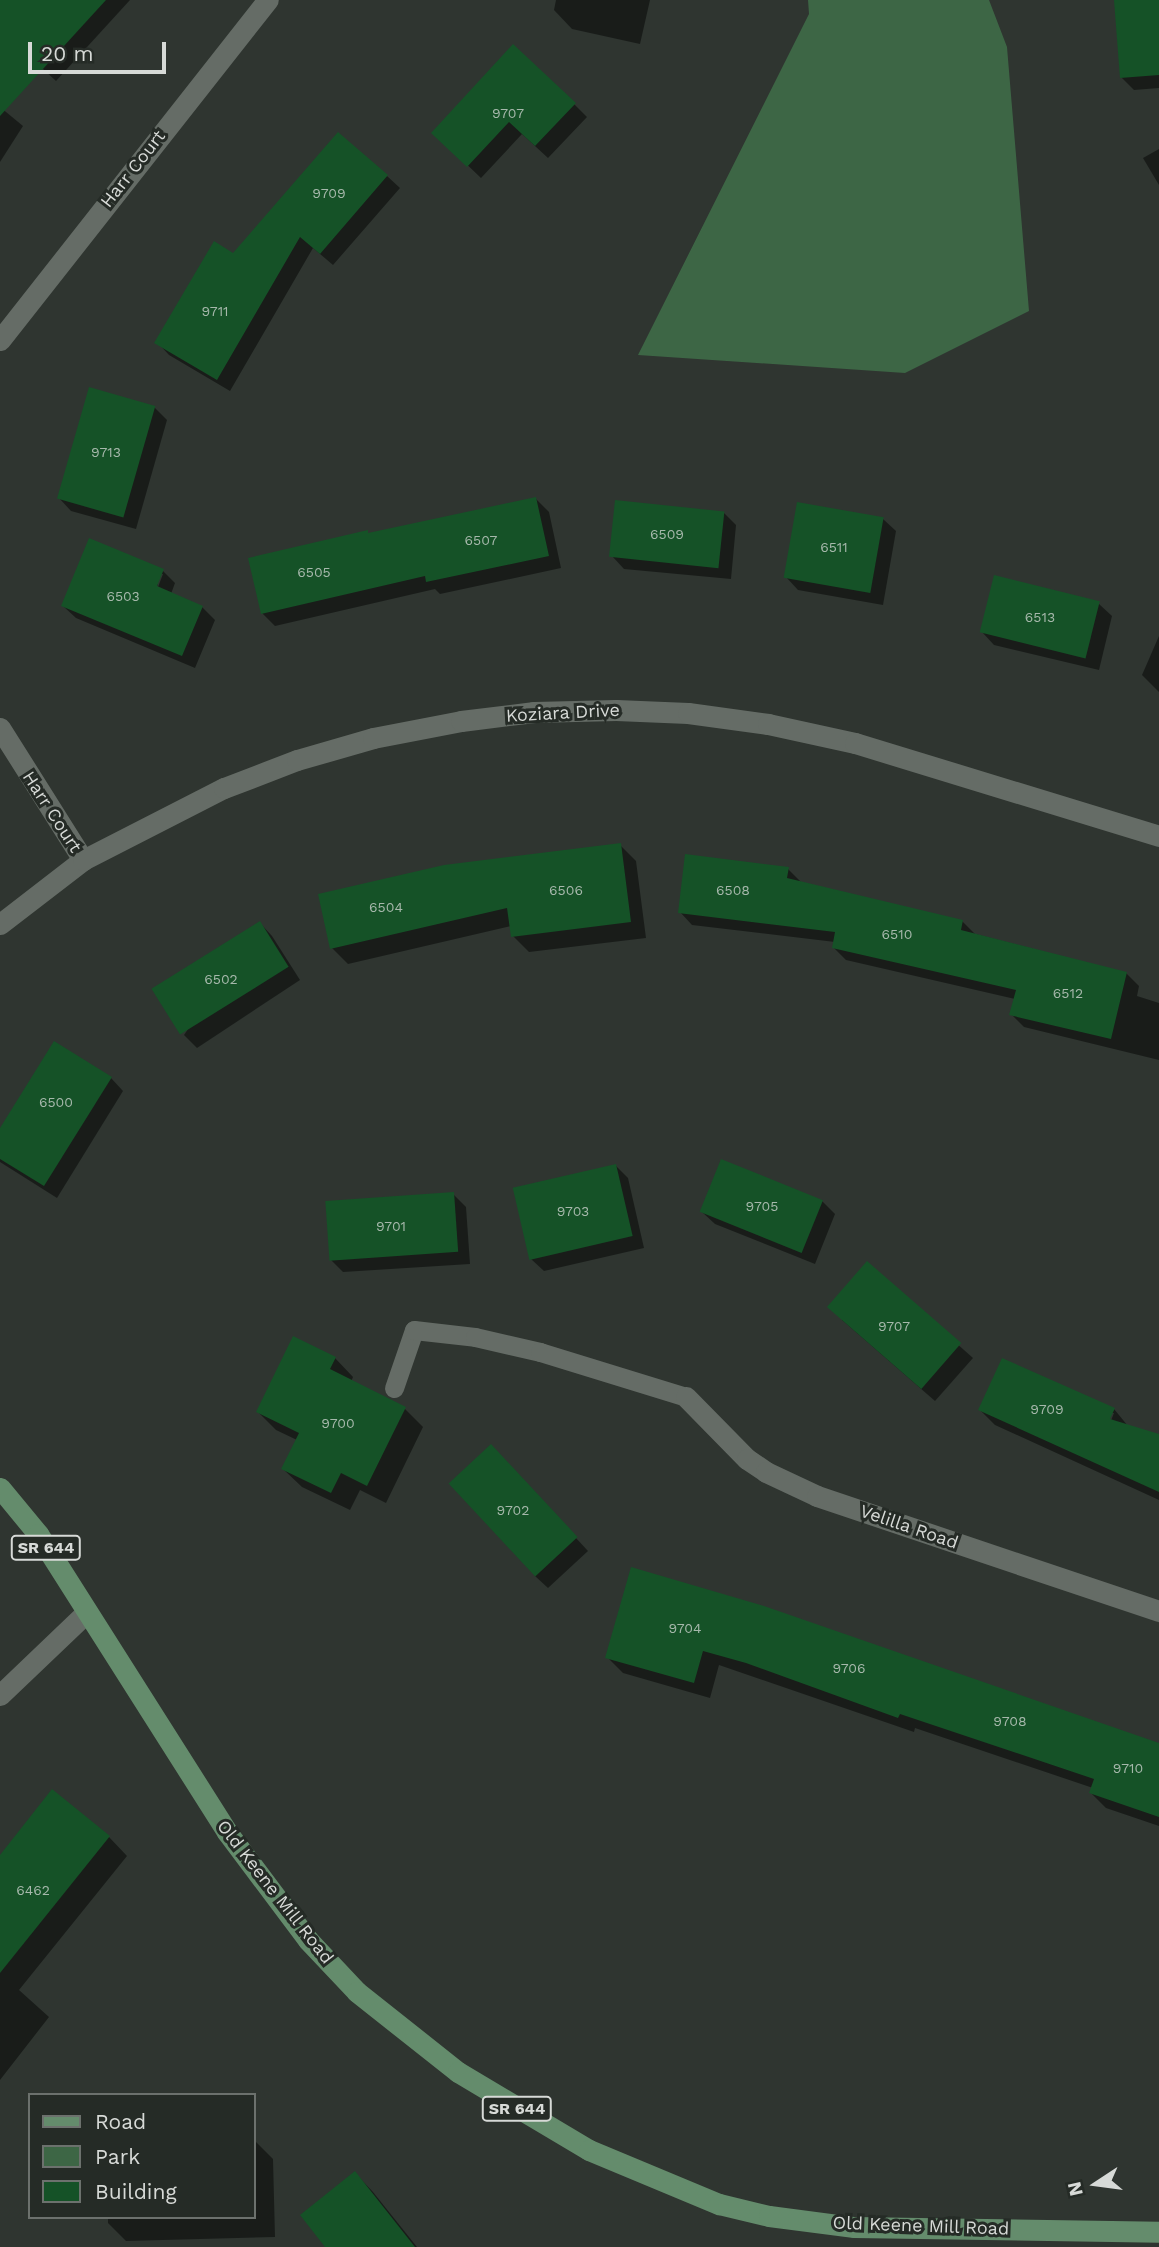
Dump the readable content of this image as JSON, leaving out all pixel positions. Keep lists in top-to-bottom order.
{
  "streets": {
    "main road": ["SR 644", "Old Keene Mill Road"],
    "street": ["Harr Court", "Koziara Drive", "Velilla Road"]
  },
  "crossings": [
    ["Harr Court", "Koziara Drive"]
  ],
  "house_numbers": [
    "9707",
    "9709",
    "9711",
    "9713",
    "6509",
    "6507",
    "6511",
    "6505",
    "6503",
    "6513",
    "6506",
    "6508",
    "6504",
    "6510",
    "6502",
    "6512",
    "6500",
    "9705",
    "9703",
    "9701",
    "9707",
    "9709",
    "9700",
    "9702",
    "9704",
    "9706",
    "9708",
    "9710",
    "6462"
  ],
  "legend": ["Road", "Park", "Building"],
  "scale_bar": "20 m",
  "north": "left"
}
